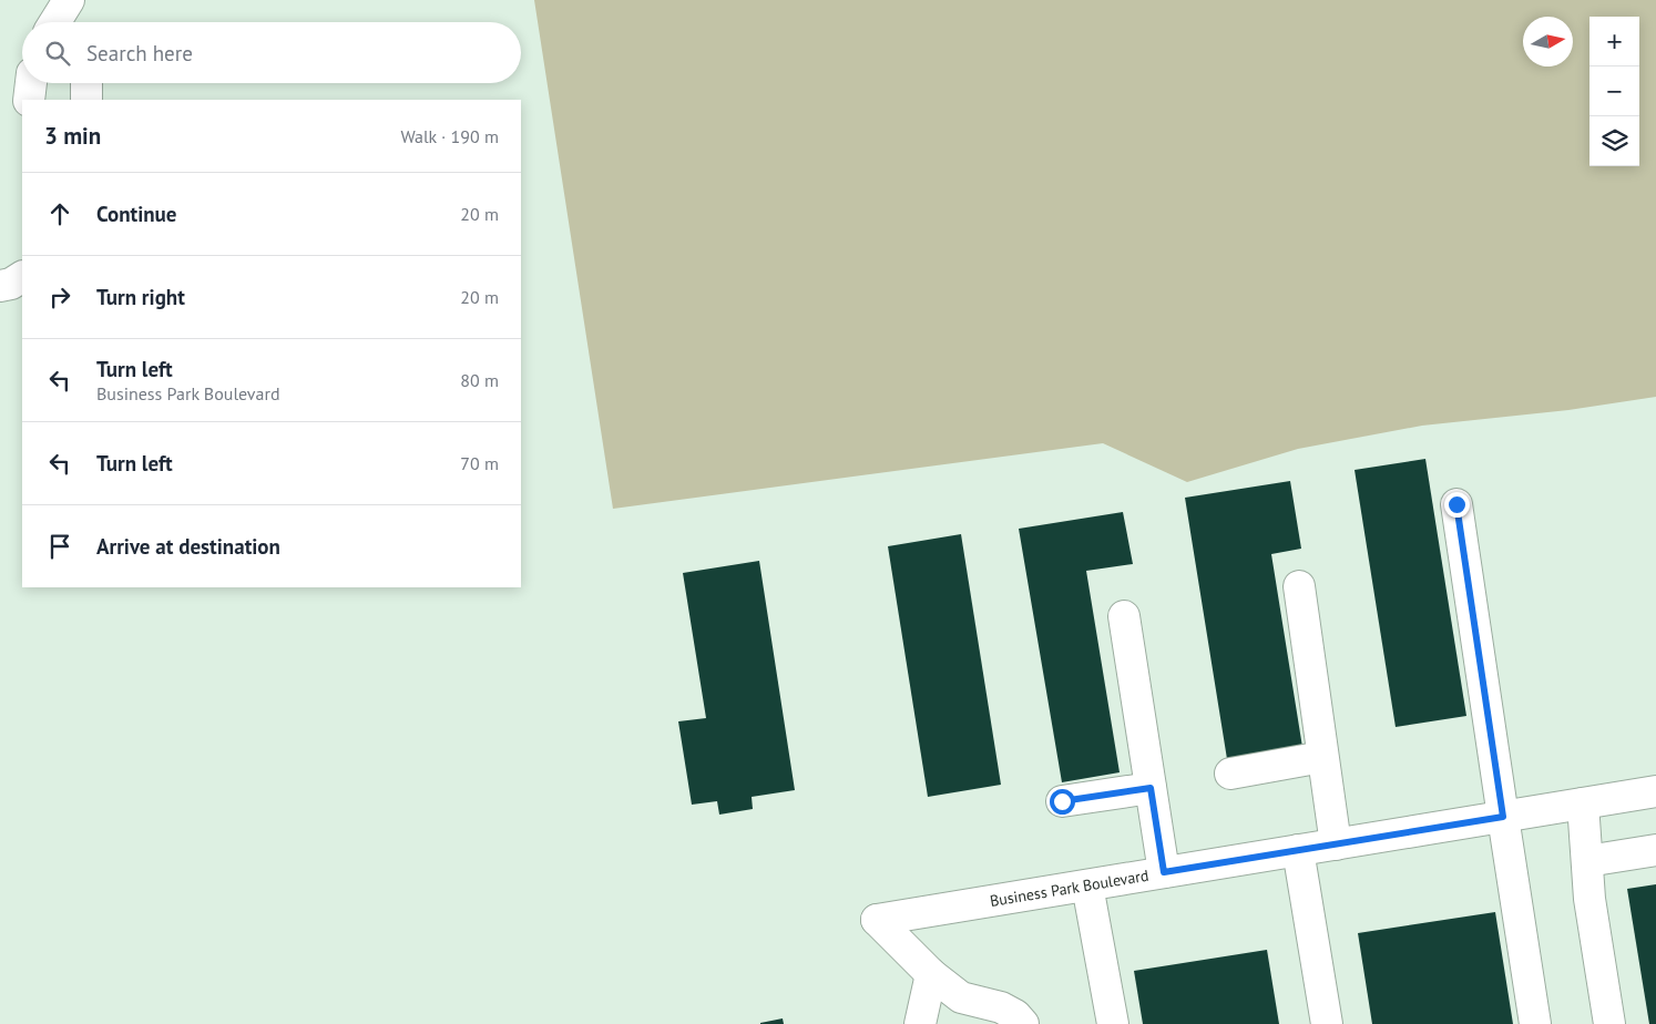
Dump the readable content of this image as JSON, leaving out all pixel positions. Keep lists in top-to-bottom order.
{
  "streets": {
    "street": ["Business Park Boulevard"]
  },
  "north": "right",
  "page": {
    "map_buttons": ["+", "−"],
    "search": "Search here",
    "heading": ["3 min", "Walk · 190 m"],
    "list": [
      ["Continue", "20 m"],
      ["Turn right", "20 m"],
      ["Turn left", "Business Park Boulevard", "80 m"],
      ["Turn left", "70 m"],
      "Arrive at destination"
    ]
  }
}
